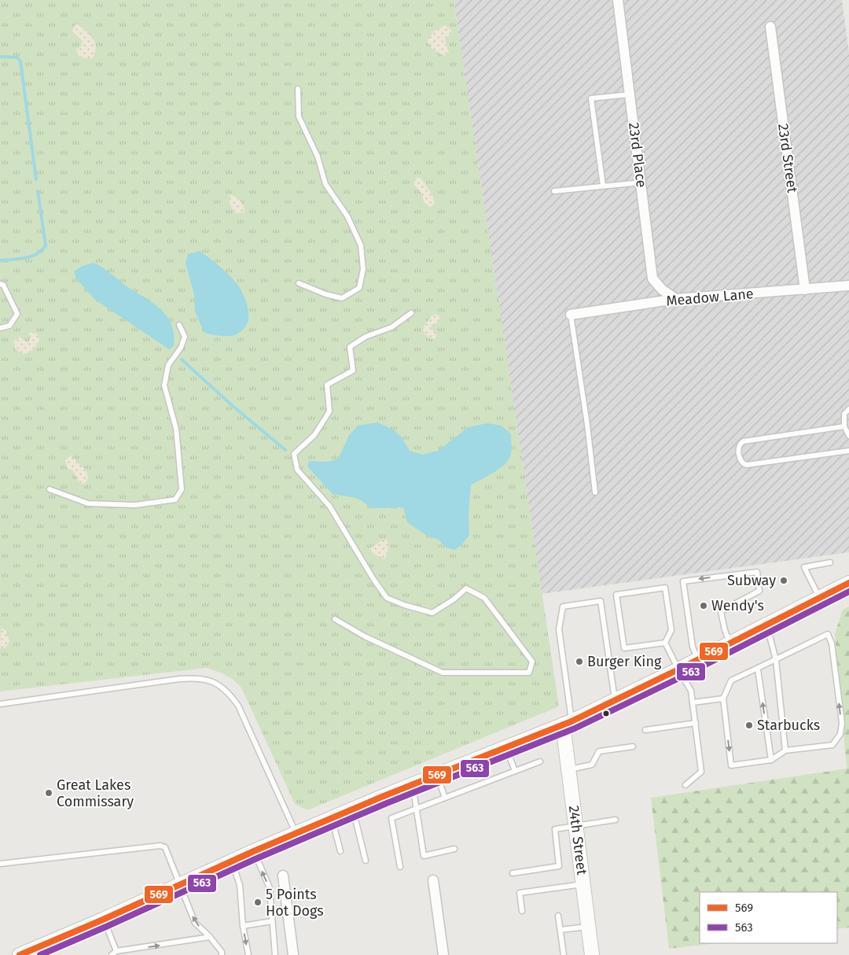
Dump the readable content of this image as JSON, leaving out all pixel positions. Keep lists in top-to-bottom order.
{
  "streets": {
    "main road": ["24th Street"],
    "street": ["23rd Place", "23rd Street", "Meadow Lane"]
  },
  "crossings": [
    ["23rd Place", "Meadow Lane"],
    ["23rd Street", "Meadow Lane"]
  ],
  "places": [
    "Subway",
    "Wendy's",
    "Burger King",
    "Starbucks",
    "Great Lakes Commissary",
    "5 Points Hot Dogs"
  ],
  "lines": ["transit line 569", "transit line 563"],
  "legend": ["569", "563"]
}
